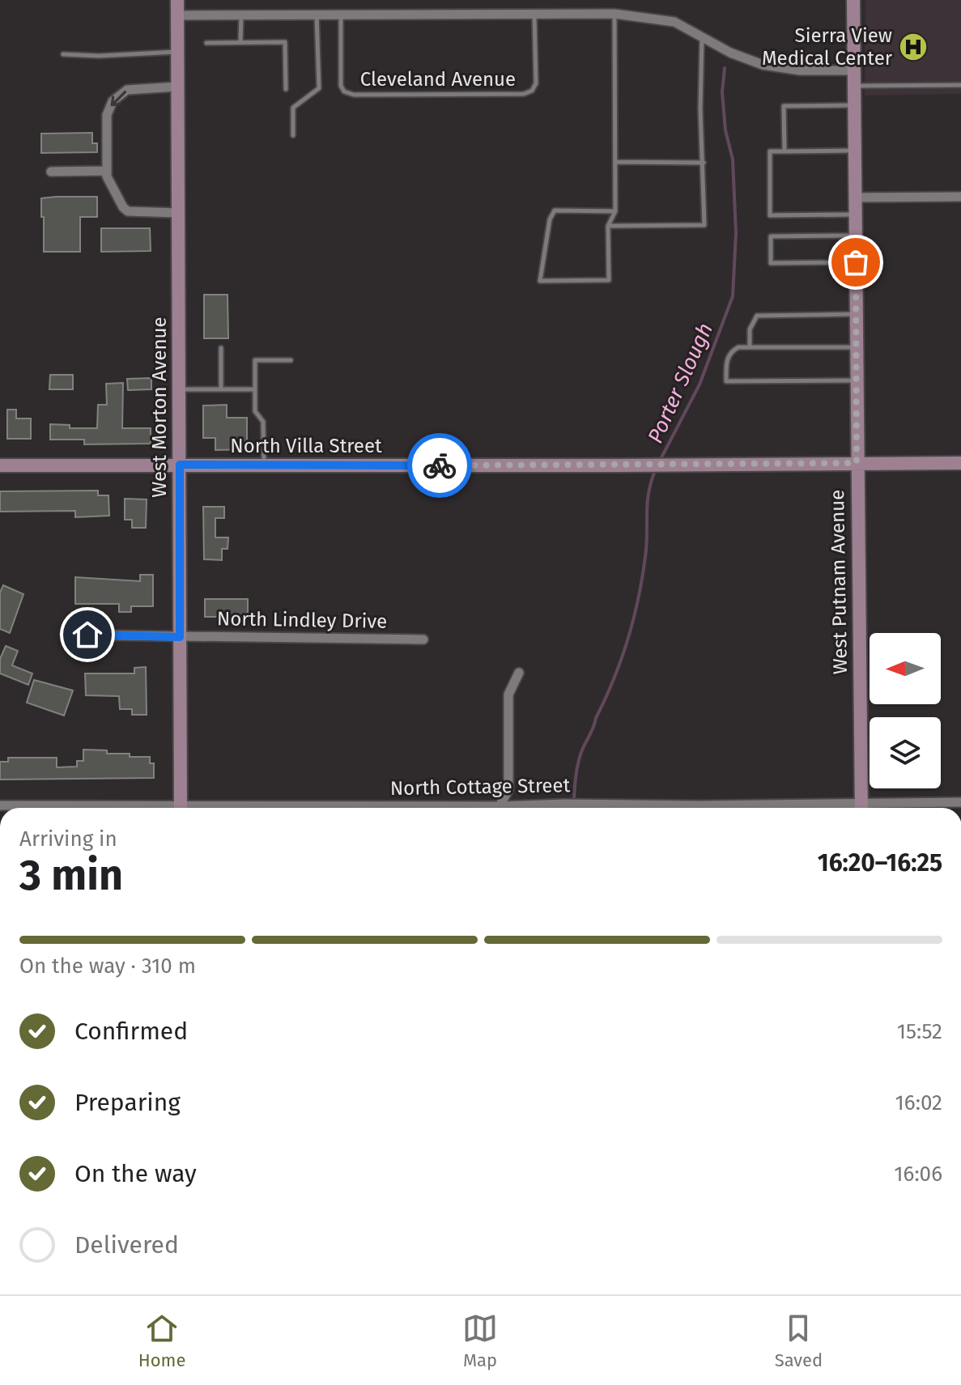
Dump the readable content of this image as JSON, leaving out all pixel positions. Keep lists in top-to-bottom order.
{
  "streets": {
    "street": [
      "West Morton Avenue",
      "North Villa Street",
      "West Putnam Avenue",
      "North Lindley Drive",
      "North Cottage Street"
    ],
    "lane": ["Cleveland Avenue"]
  },
  "crossings": [
    ["West Morton Avenue", "North Villa Street"],
    ["West Morton Avenue", "North Lindley Drive"],
    ["North Villa Street", "West Putnam Avenue"]
  ],
  "water": ["Porter Slough"],
  "places": {
    "hospital": ["Sierra View Medical Center"]
  },
  "north": "left",
  "page": {
    "heading": ["3 min", "Arriving in", "16:20–16:25"],
    "bar": "On the way · 310 m",
    "list": [
      ["Confirmed", "15:52"],
      ["Preparing", "16:02"],
      ["On the way", "16:06"],
      "Delivered"
    ],
    "tabs": ["Home", "Map", "Saved"]
  }
}
